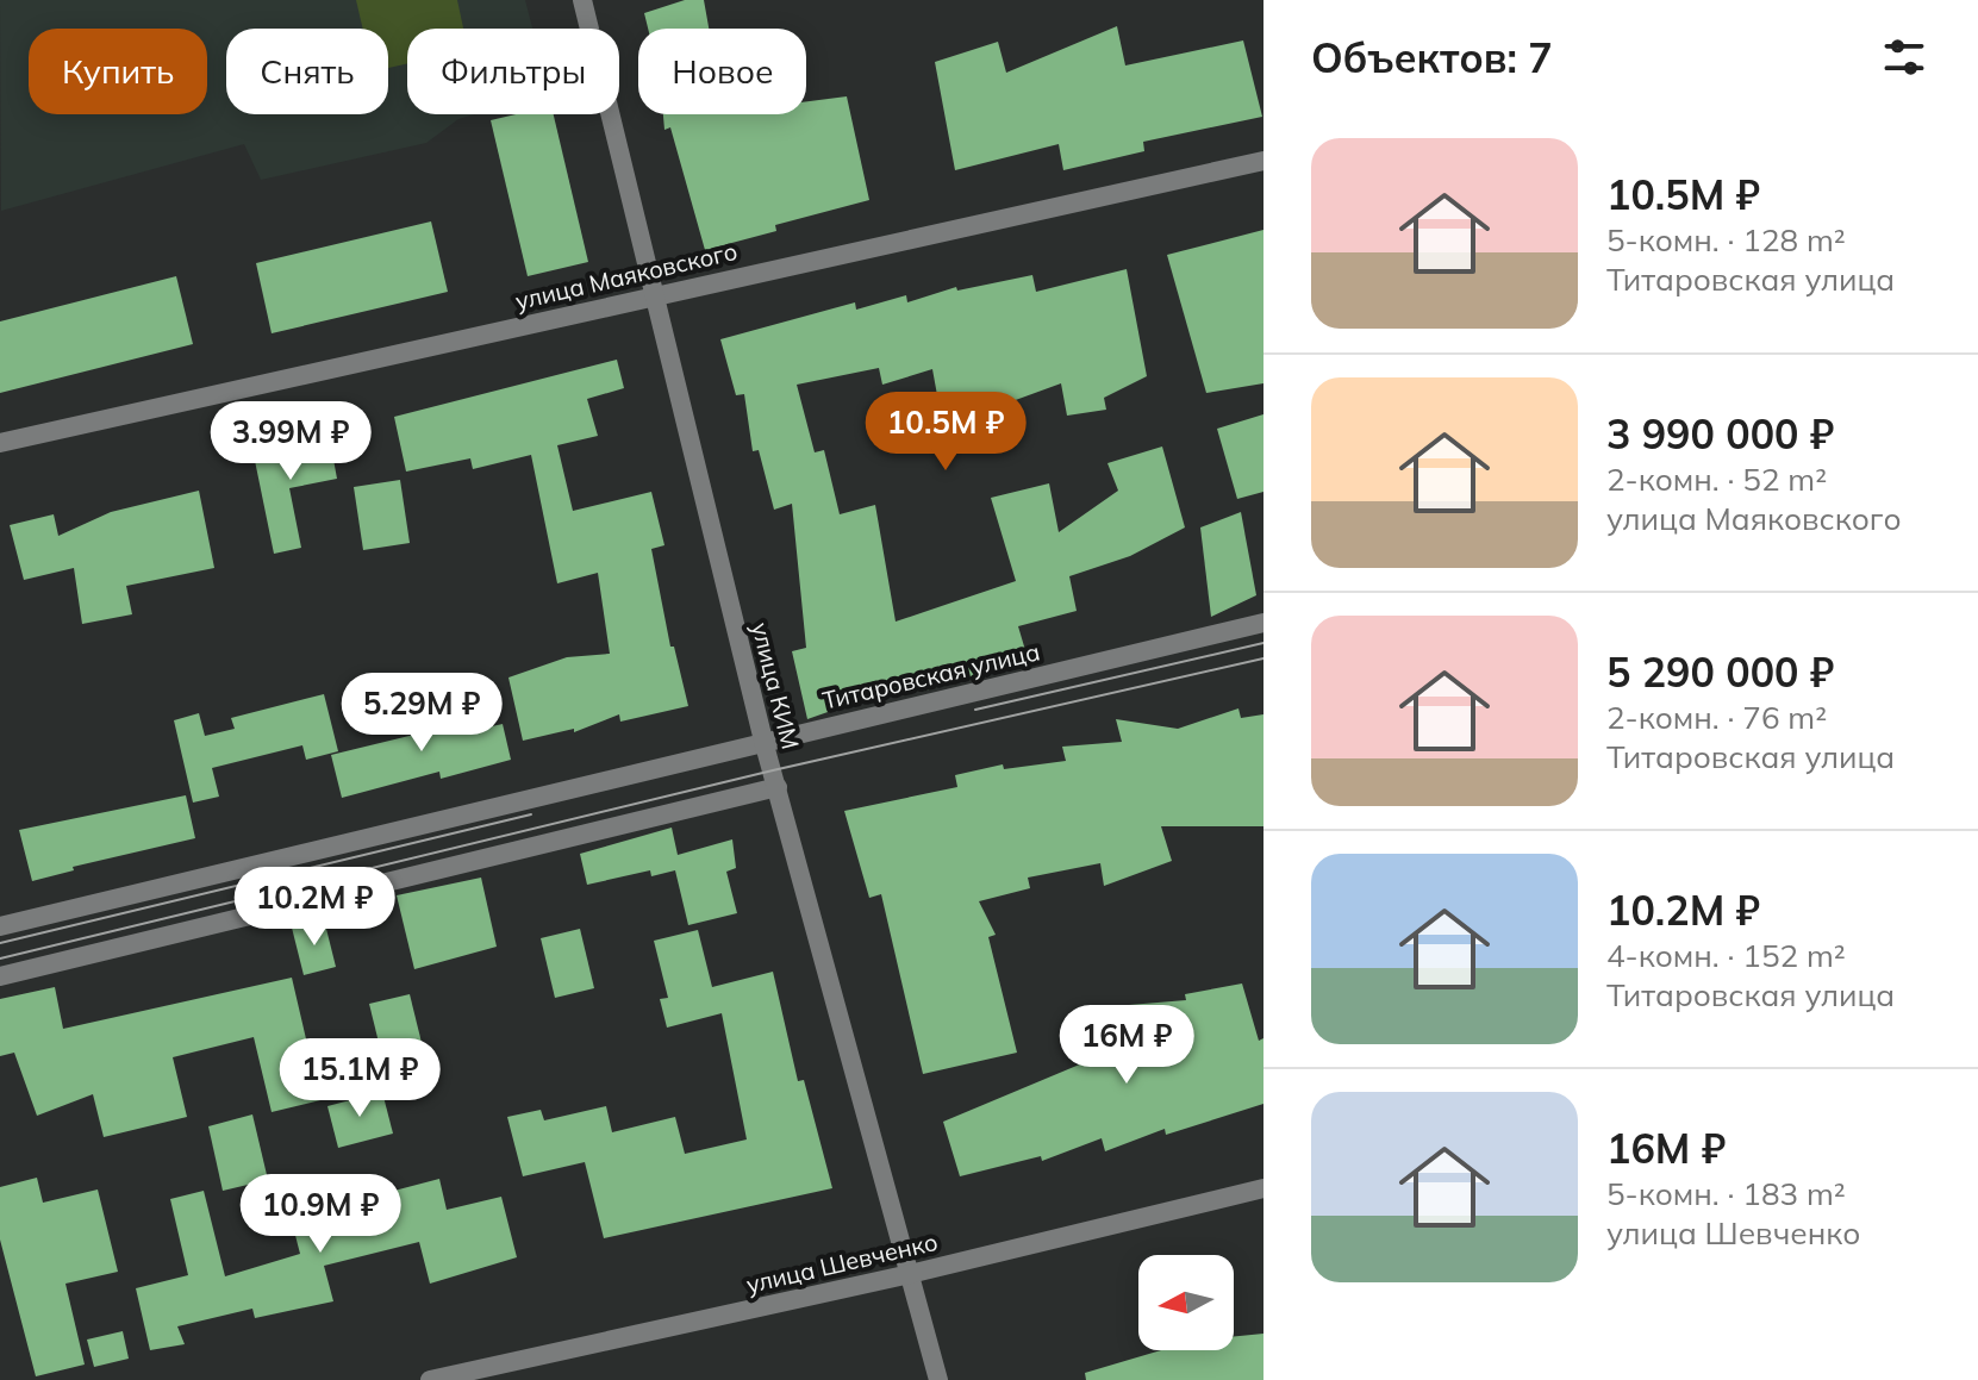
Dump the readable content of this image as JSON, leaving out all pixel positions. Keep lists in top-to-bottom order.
{
  "streets": {
    "street": [
      "улица Маяковского",
      "Титаровская улица",
      "улица КИМ",
      "улица Шевченко"
    ]
  },
  "crossings": [
    ["улица Маяковского", "улица КИМ"],
    ["Титаровская улица", "улица КИМ"],
    ["улица КИМ", "улица Шевченко"]
  ],
  "north": "left",
  "page": {
    "heading": "Объектов: 7",
    "chip": [
      "Купить",
      "Снять",
      "Фильтры",
      "Новое"
    ],
    "list": [
      {
        "name": "10.5M ₽",
        "note": "5-комн. · 128 m² · Титаровская улица"
      },
      {
        "name": "3 990 000 ₽",
        "note": "2-комн. · 52 m² · улица Маяковского"
      },
      {
        "name": "5 290 000 ₽",
        "note": "2-комн. · 76 m² · Титаровская улица"
      },
      {
        "name": "10.2M ₽",
        "note": "4-комн. · 152 m² · Титаровская улица"
      },
      {
        "name": "16M ₽",
        "note": "5-комн. · 183 m² · улица Шевченко"
      }
    ],
    "price": [
      "10.5M ₽",
      "3.99M ₽",
      "5.29M ₽",
      "10.2M ₽",
      "16M ₽",
      "15.1M ₽",
      "10.9M ₽"
    ]
  }
}
